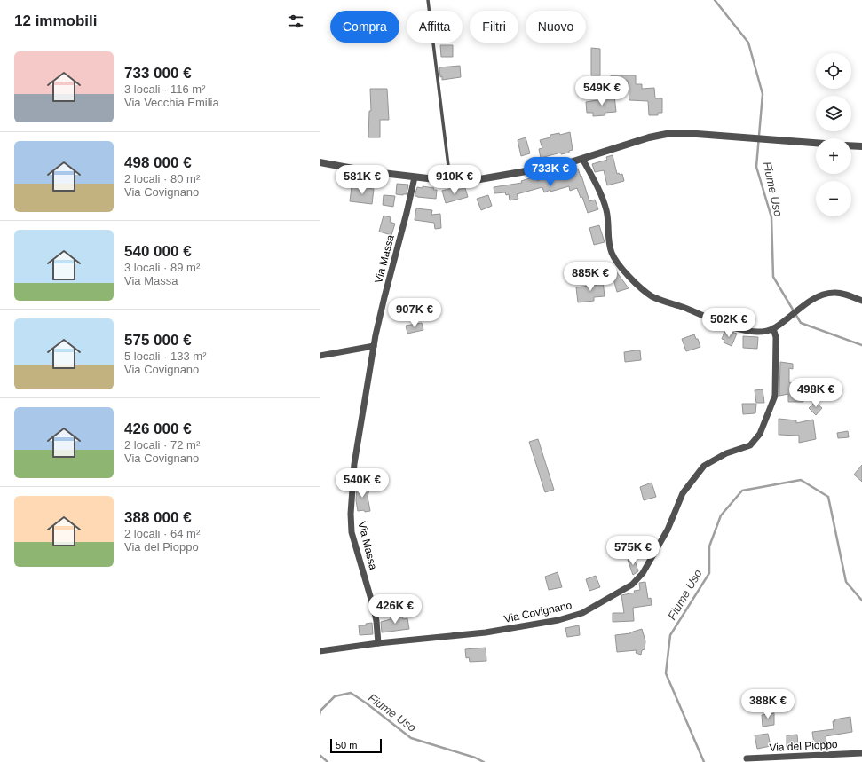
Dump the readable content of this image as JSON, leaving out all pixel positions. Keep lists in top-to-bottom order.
{
  "streets": {
    "street": ["Via Massa", "Via Covignano", "Via del Pioppo"]
  },
  "crossings": [
    ["Via Massa", "Via Covignano"]
  ],
  "water": ["Fiume Uso"],
  "scale_bar": "50 m",
  "page": {
    "heading": "12 immobili",
    "chip": [
      "Compra",
      "Affitta",
      "Filtri",
      "Nuovo"
    ],
    "list": [
      {
        "name": "733 000 €",
        "note": "3 locali · 116 m² · Via Vecchia Emilia"
      },
      {
        "name": "498 000 €",
        "note": "2 locali · 80 m² · Via Covignano"
      },
      {
        "name": "540 000 €",
        "note": "3 locali · 89 m² · Via Massa"
      },
      {
        "name": "575 000 €",
        "note": "5 locali · 133 m² · Via Covignano"
      },
      {
        "name": "426 000 €",
        "note": "2 locali · 72 m² · Via Covignano"
      },
      {
        "name": "388 000 €",
        "note": "2 locali · 64 m² · Via del Pioppo"
      }
    ],
    "map_buttons": ["+", "−"],
    "price": [
      "549K €",
      "733K €",
      "581K €",
      "910K €",
      "885K €",
      "907K €",
      "502K €",
      "498K €",
      "540K €",
      "575K €",
      "426K €",
      "388K €"
    ],
    "scale": "50 m"
  }
}
